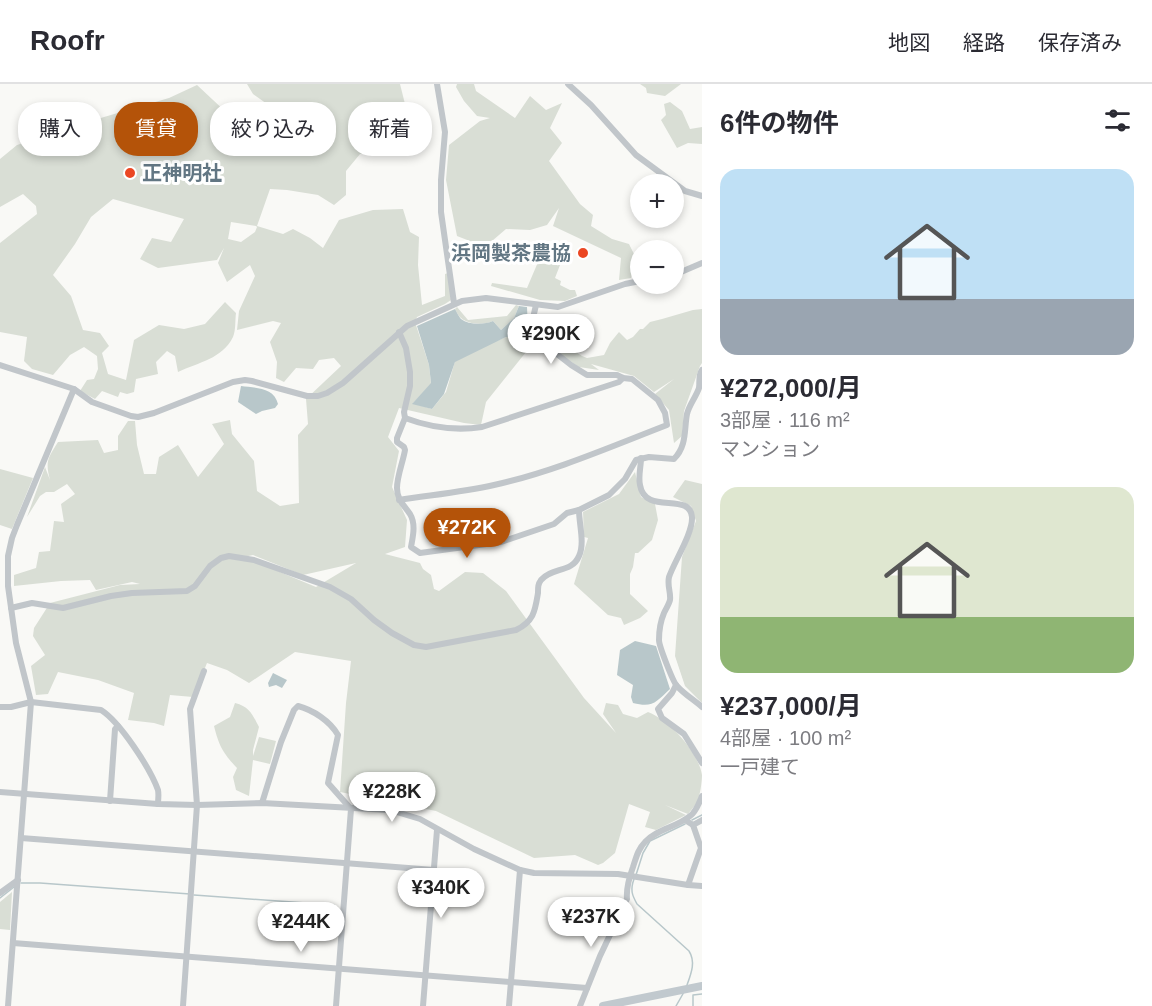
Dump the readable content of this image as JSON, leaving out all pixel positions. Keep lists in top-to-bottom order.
{
  "places": ["正神明社", "浜岡製茶農協"],
  "page": {
    "header": "Roofr",
    "nav": ["地図", "経路", "保存済み"],
    "heading": "6件の物件",
    "chip": [
      "購入",
      "賃貸",
      "絞り込み",
      "新着"
    ],
    "list": [
      {
        "name": "¥272,000/月",
        "note": "3部屋 · 116 m² · マンション"
      },
      {
        "name": "¥237,000/月",
        "note": "4部屋 · 100 m² · 一戸建て"
      }
    ],
    "map_buttons": ["+", "−"],
    "price": [
      "¥290K",
      "¥272K",
      "¥228K",
      "¥340K",
      "¥237K",
      "¥244K"
    ]
  }
}
